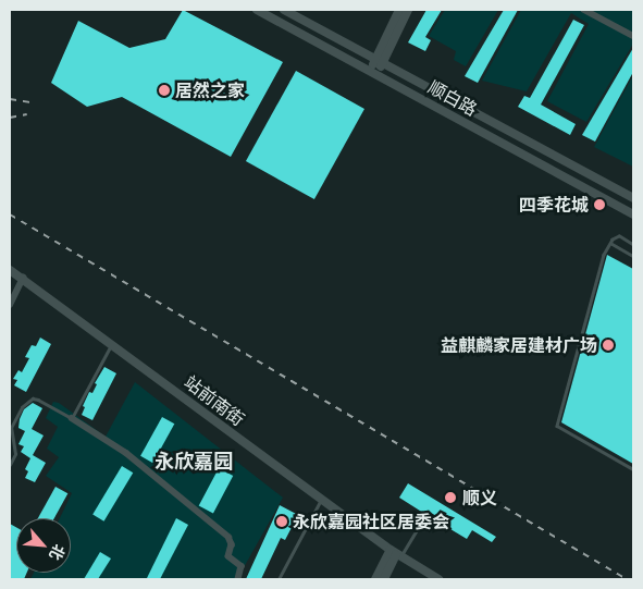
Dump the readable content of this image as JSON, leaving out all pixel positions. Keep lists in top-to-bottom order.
{
  "streets": {
    "main road": ["顺白路", "站前南街"]
  },
  "districts": ["永欣嘉园"],
  "places": [
    "居然之家",
    "四季花城",
    "益麒麟家居建材广场",
    "顺义",
    "永欣嘉园社区居委会"
  ],
  "north": "bottom right"
}
